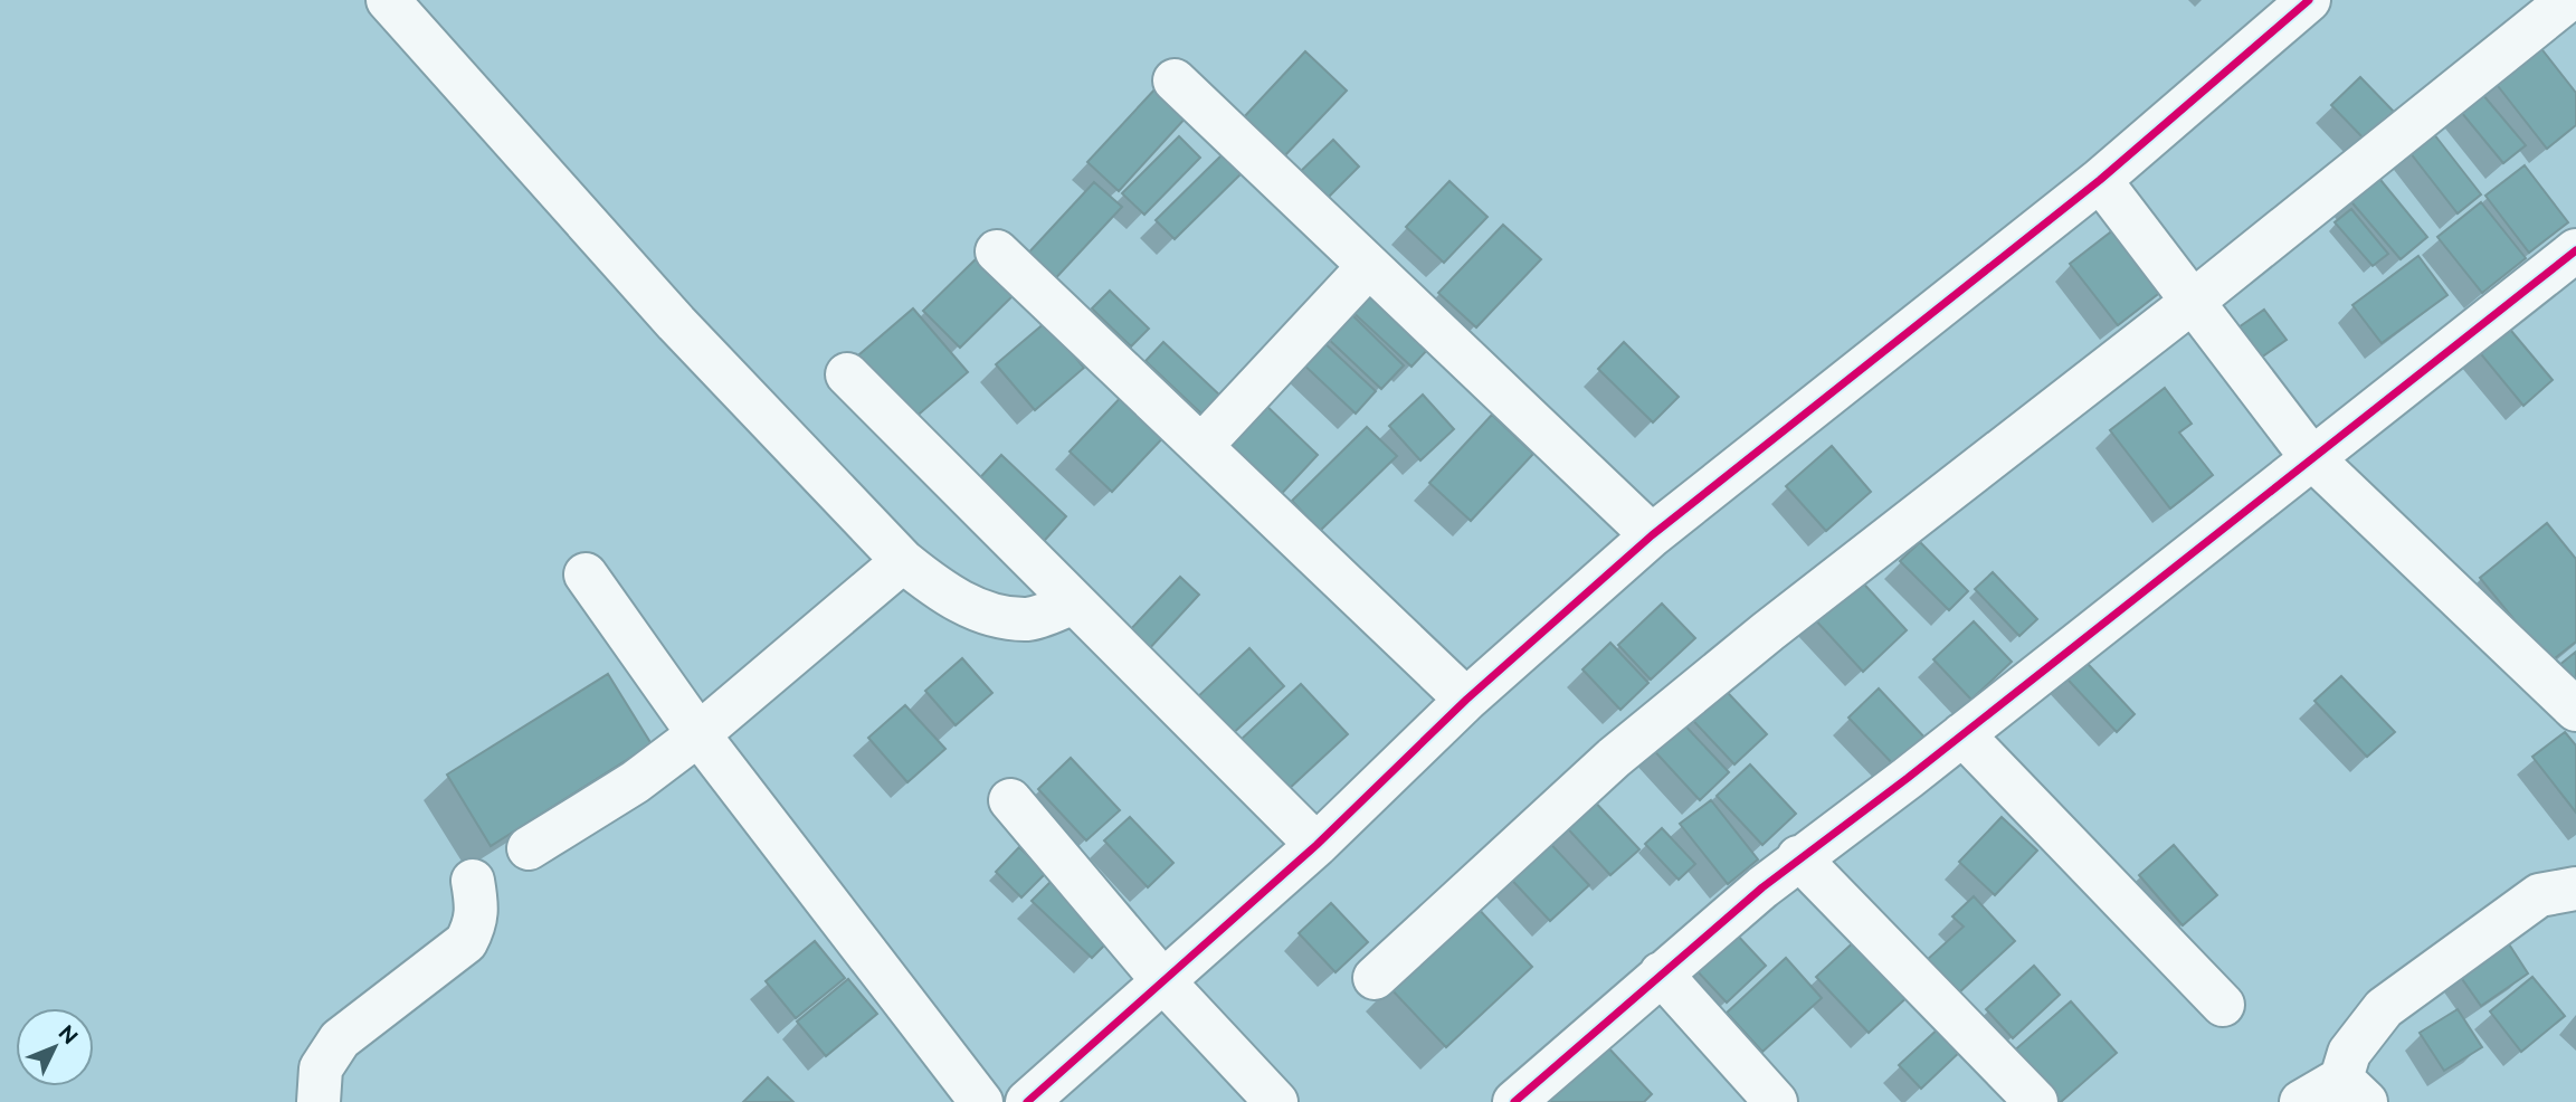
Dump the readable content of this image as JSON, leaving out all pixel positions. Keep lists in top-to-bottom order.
{
  "north": "top right"
}
